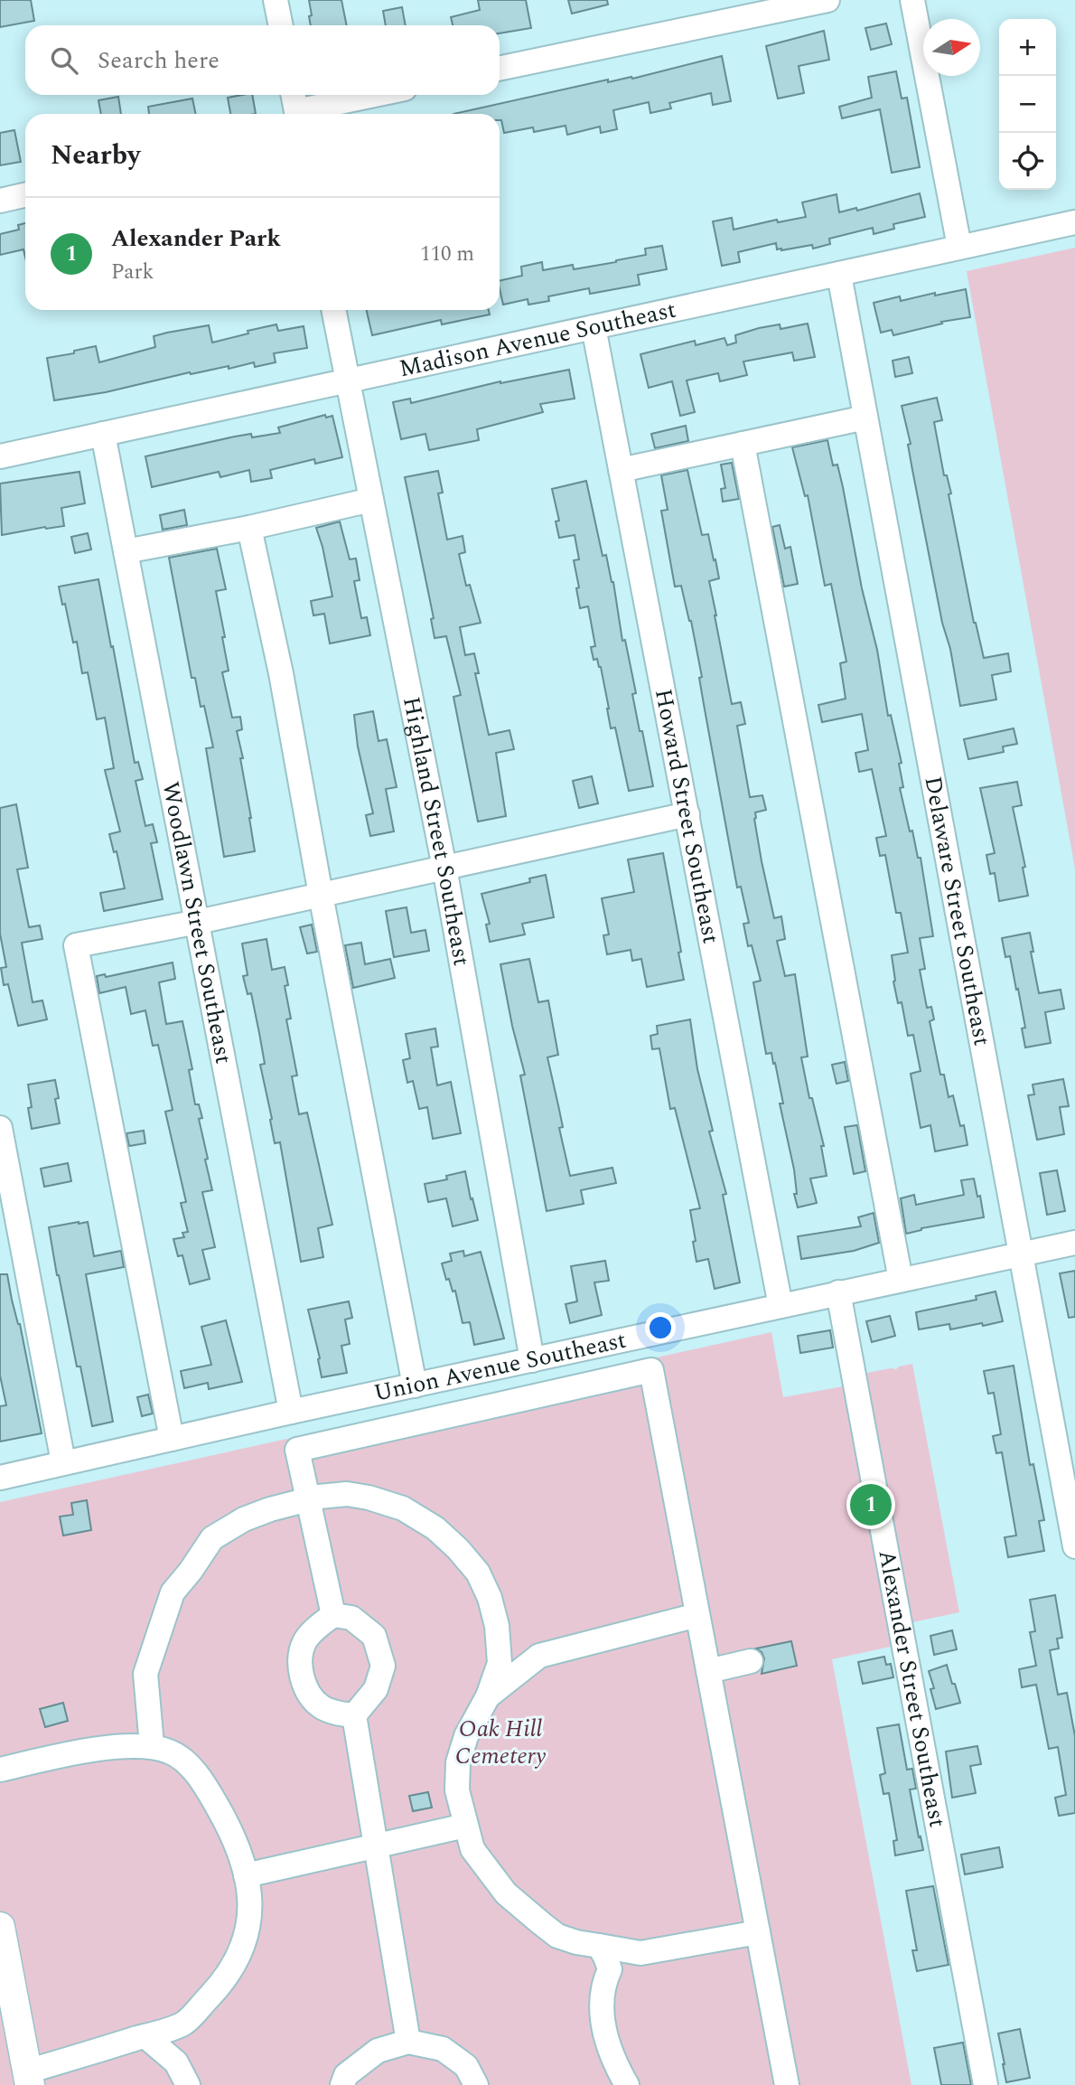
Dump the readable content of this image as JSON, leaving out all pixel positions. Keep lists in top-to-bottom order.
{
  "streets": {
    "street": [
      "Madison Avenue Southeast",
      "Howard Street Southeast",
      "Highland Street Southeast",
      "Delaware Street Southeast",
      "Woodlawn Street Southeast",
      "Union Avenue Southeast",
      "Alexander Street Southeast"
    ]
  },
  "crossings": [
    ["Madison Avenue Southeast", "Howard Street Southeast"],
    ["Madison Avenue Southeast", "Highland Street Southeast"],
    ["Madison Avenue Southeast", "Delaware Street Southeast"],
    ["Madison Avenue Southeast", "Woodlawn Street Southeast"],
    ["Howard Street Southeast", "Union Avenue Southeast"],
    ["Highland Street Southeast", "Union Avenue Southeast"],
    ["Delaware Street Southeast", "Union Avenue Southeast"],
    ["Woodlawn Street Southeast", "Union Avenue Southeast"],
    ["Union Avenue Southeast", "Alexander Street Southeast"]
  ],
  "parks": ["Oak Hill Cemetery"],
  "north": "right",
  "page": {
    "map_buttons": ["+", "−"],
    "search": "Search here",
    "heading": "Nearby",
    "list": [
      {
        "mark": "1",
        "name": "Alexander Park",
        "note": "Park",
        "value": "110 m"
      }
    ],
    "pins": "1"
  }
}
